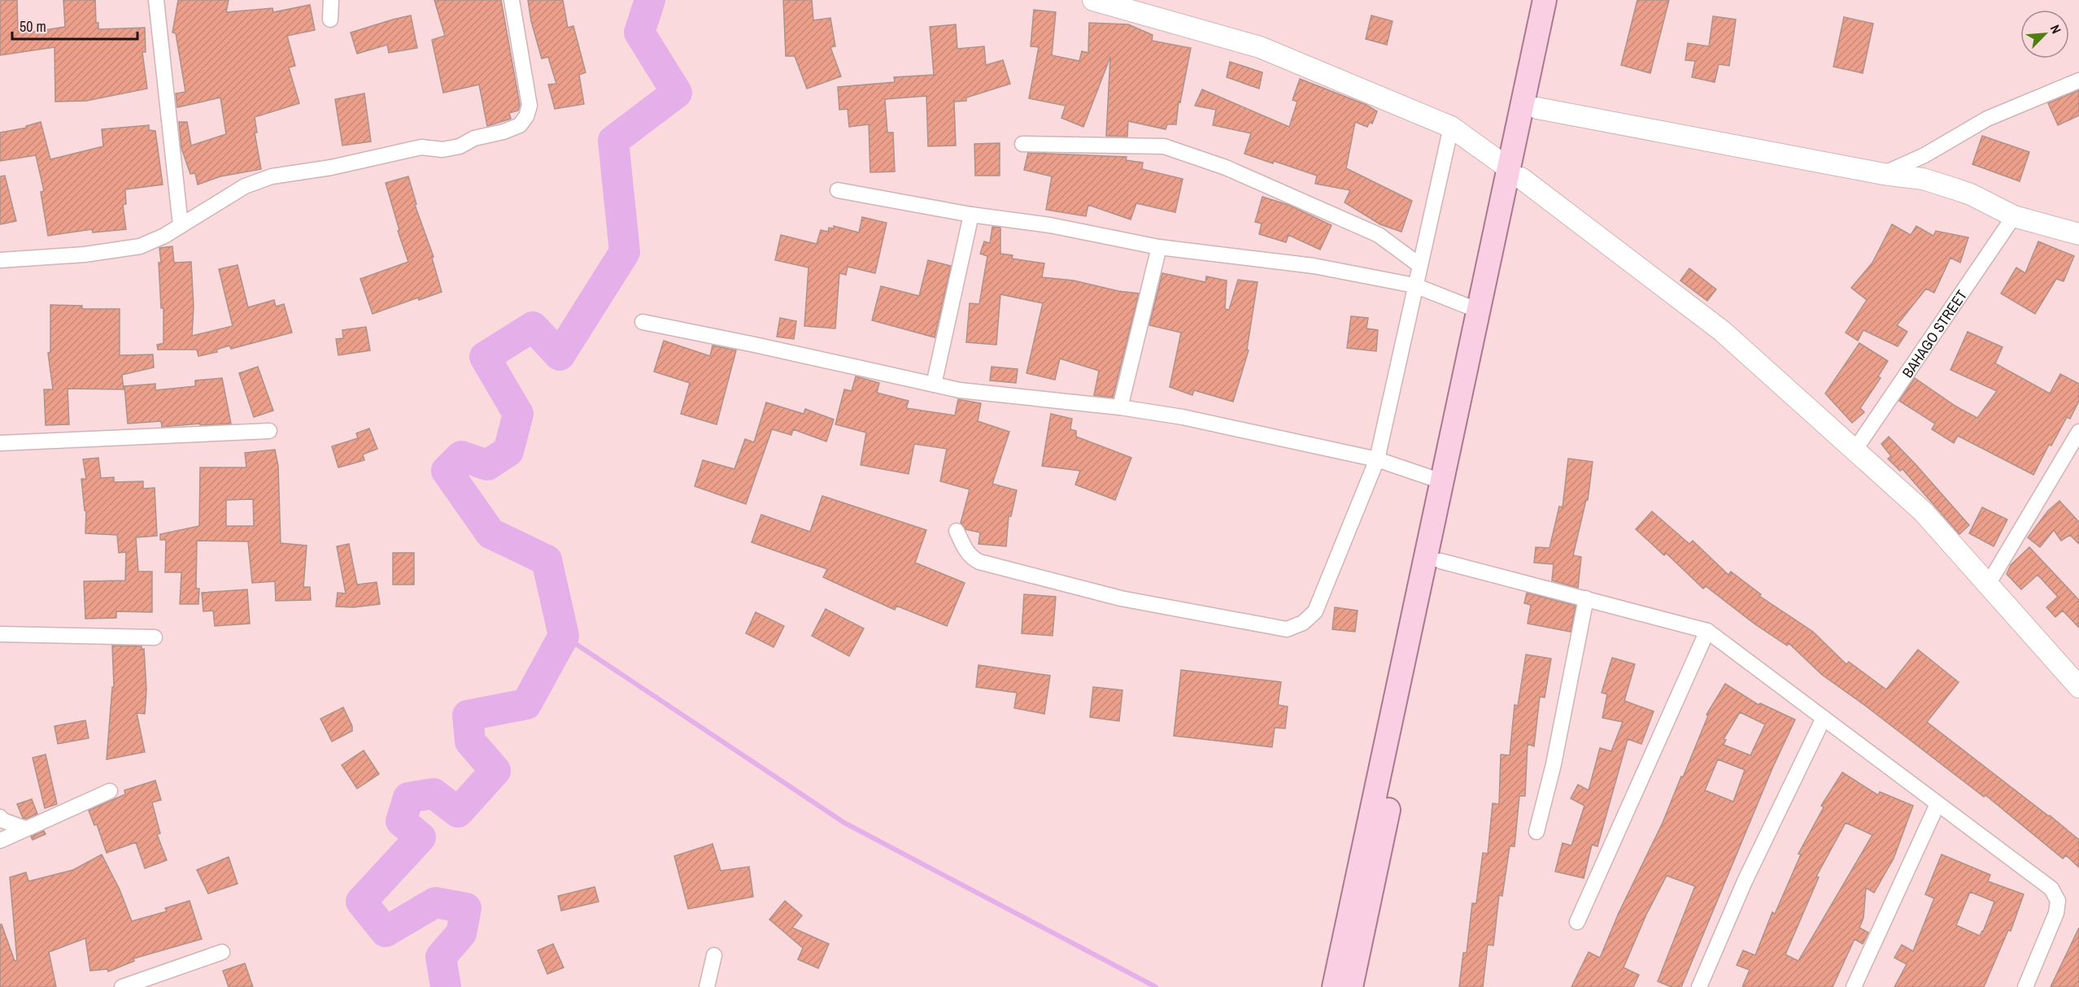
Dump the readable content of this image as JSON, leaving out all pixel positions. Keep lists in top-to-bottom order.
{
  "streets": {
    "street": ["BAHAGO STREET"]
  },
  "scale_bar": "50 m",
  "north": "top right"
}
